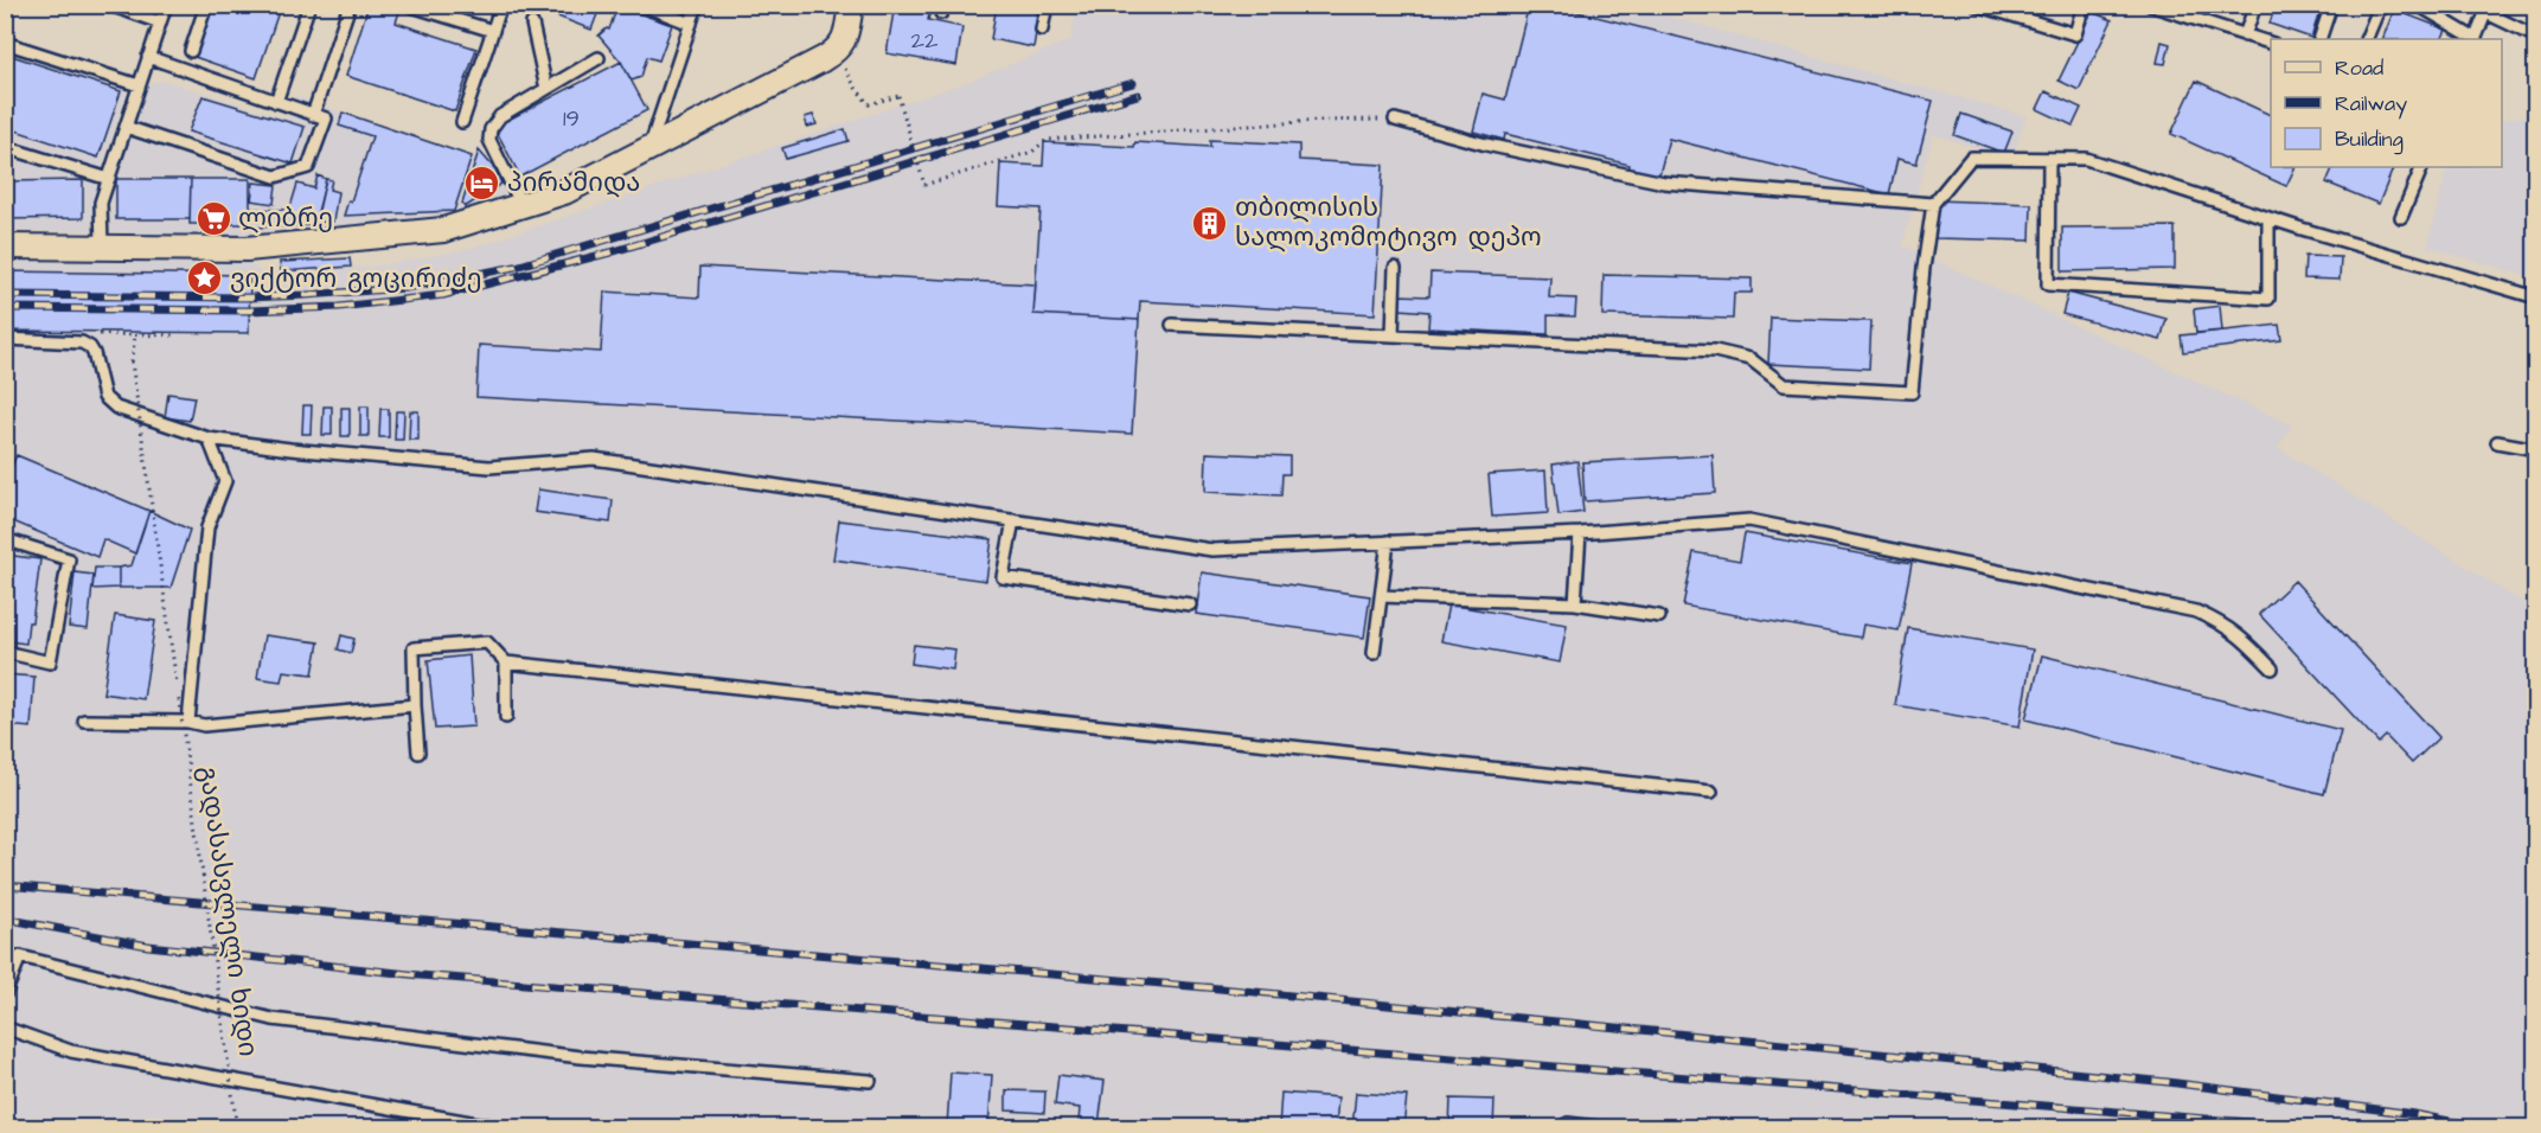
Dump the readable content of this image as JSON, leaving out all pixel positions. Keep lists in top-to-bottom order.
{
  "streets": {
    "path": ["გადასასვლელი ხიდი"]
  },
  "places": {
    "hotel": ["პირამიდა"],
    "supermarket": ["ლიბრე"],
    "building": ["თბილისის სალოკომოტივო დეპო"],
    "place": ["ვიქტორ გოცირიძე"]
  },
  "house_numbers": ["22", "19"],
  "legend": ["Road", "Railway", "Building"]
}
